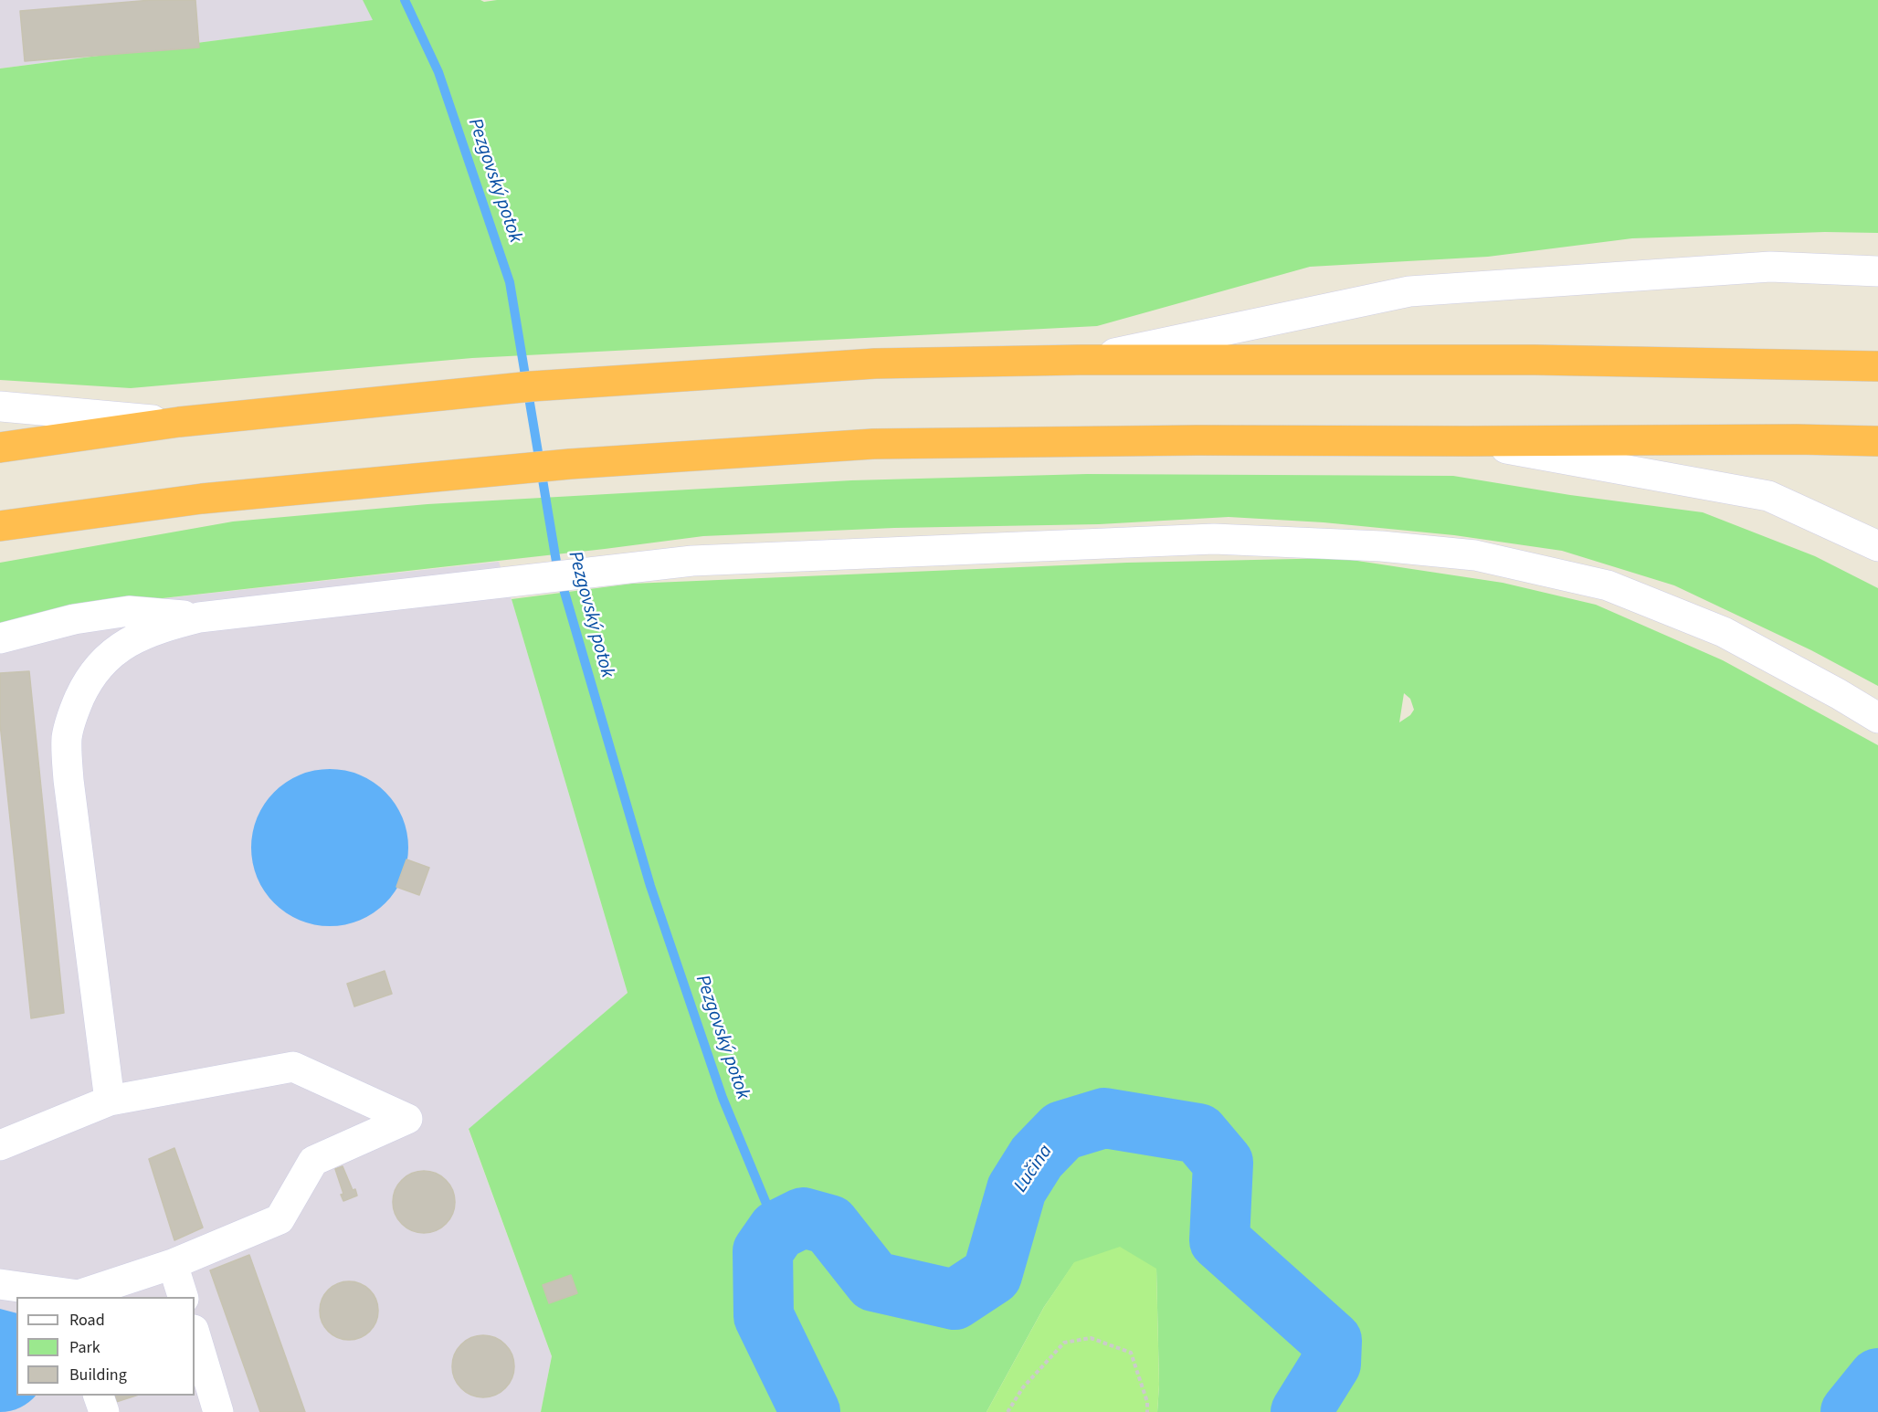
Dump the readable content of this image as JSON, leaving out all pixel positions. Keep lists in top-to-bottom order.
{
  "water": ["Pezgovský potok", "Lučina"],
  "legend": ["Road", "Park", "Building"]
}
